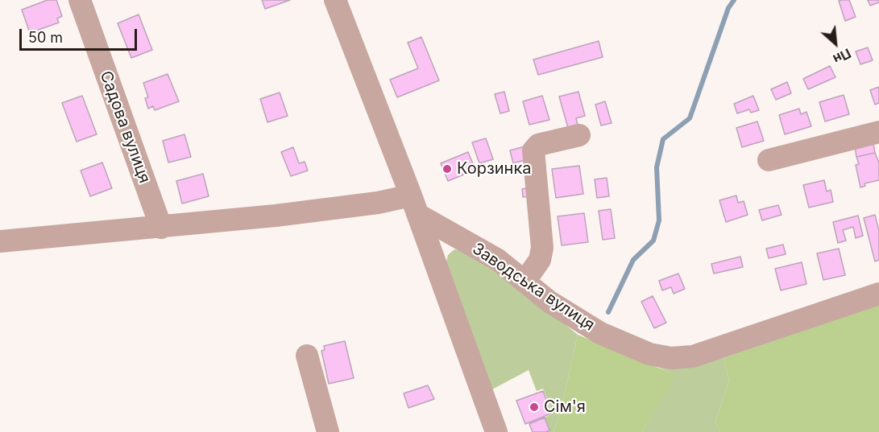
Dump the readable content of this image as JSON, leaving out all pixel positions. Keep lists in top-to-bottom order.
{
  "streets": {
    "street": ["Садова вулиця", "Заводська вулиця"]
  },
  "places": ["Корзинка", "Сім'я"],
  "scale_bar": "50 m",
  "north": "bottom right"
}
